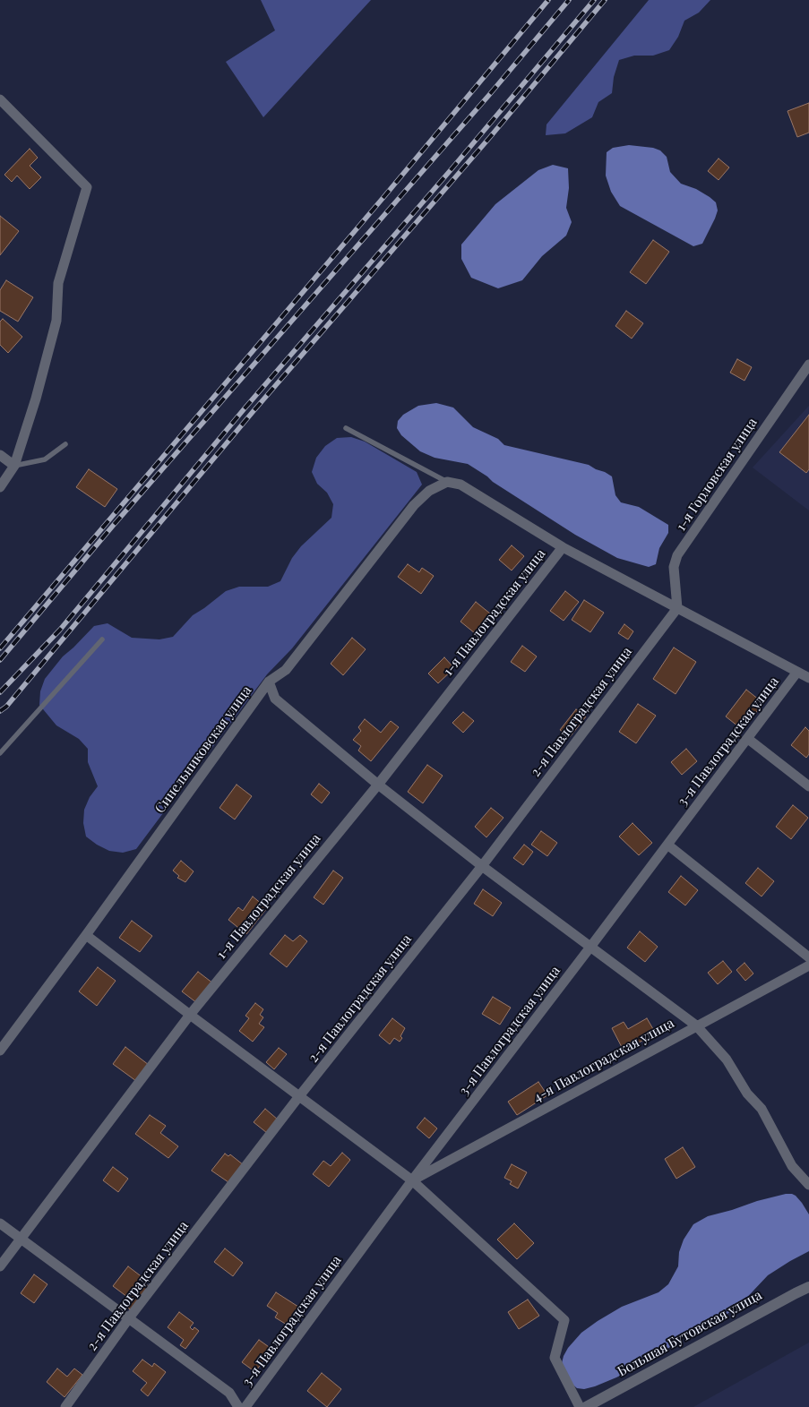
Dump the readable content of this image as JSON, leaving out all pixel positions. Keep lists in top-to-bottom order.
{
  "streets": {
    "street": [
      "1-я Горловская улица",
      "1-я Павлоградская улица",
      "2-я Павлоградская улица",
      "3-я Павлоградская улица",
      "Синельниковская улица",
      "4-я Павлоградская улица",
      "Большая Бутовская улица"
    ]
  },
  "crossings": [
    ["1-я Горловская улица", "2-я Павлоградская улица"],
    ["3-я Павлоградская улица", "4-я Павлоградская улица"]
  ]
}
